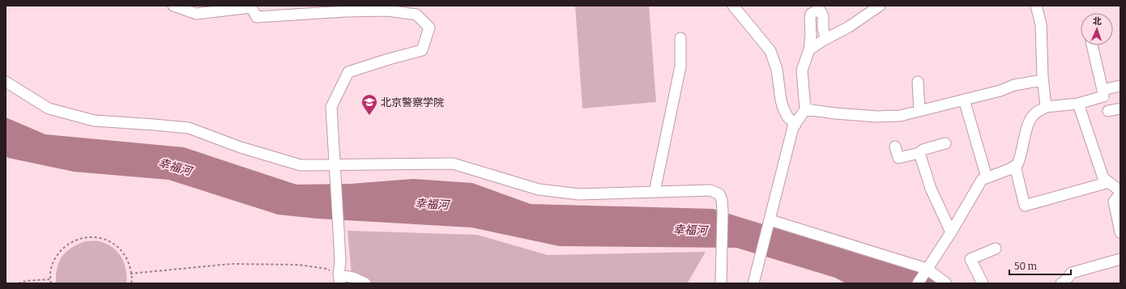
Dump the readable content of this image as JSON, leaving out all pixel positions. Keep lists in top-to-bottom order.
{
  "water": ["幸福河"],
  "places": {
    "school or university": ["北京警察学院"]
  },
  "scale_bar": "50 m",
  "north": "top"
}
